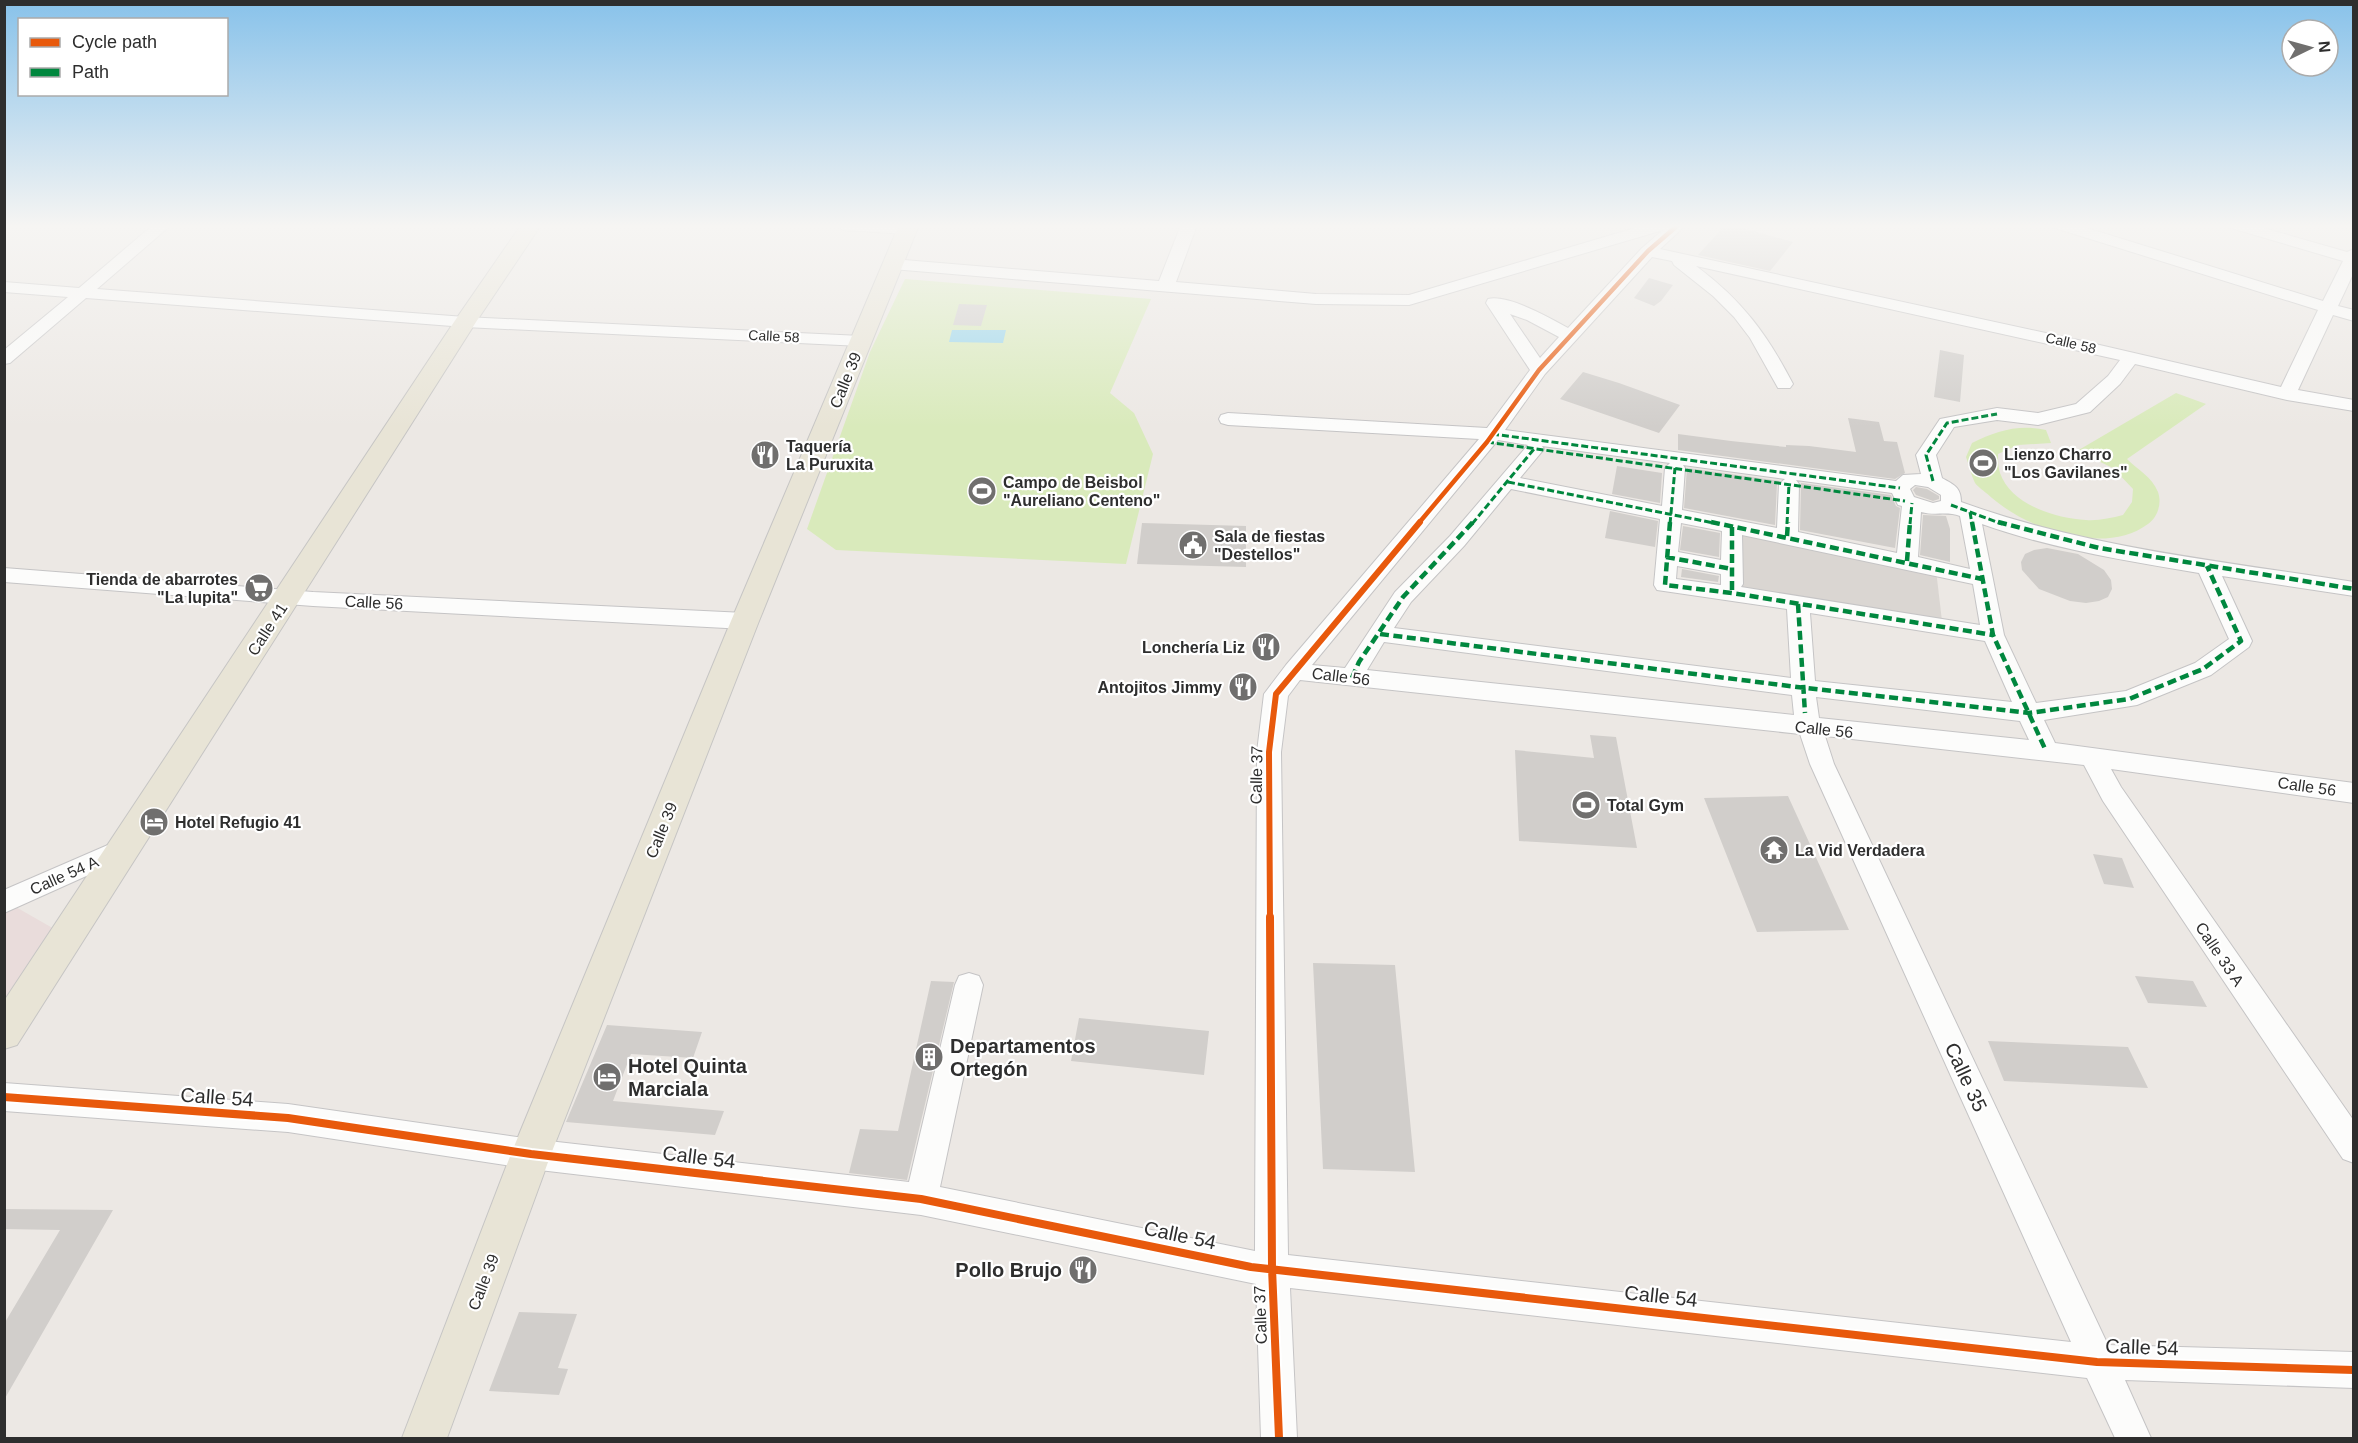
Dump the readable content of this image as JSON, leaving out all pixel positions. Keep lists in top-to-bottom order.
{
  "streets": {
    "main road": ["Calle 39", "Calle 41"],
    "street": [
      "Calle 58",
      "Calle 56",
      "Calle 37",
      "Calle 54 A",
      "Calle 33 A",
      "Calle 35",
      "Calle 54"
    ]
  },
  "crossings": [
    ["Calle 58", "Calle 39"],
    ["Calle 58", "Calle 41"],
    ["Calle 39", "Calle 56"],
    ["Calle 39", "Calle 54"],
    ["Calle 56", "Calle 41"],
    ["Calle 56", "Calle 37"],
    ["Calle 56", "Calle 33 A"],
    ["Calle 56", "Calle 35"],
    ["Calle 41", "Calle 54 A"],
    ["Calle 37", "Calle 54"],
    ["Calle 35", "Calle 54"]
  ],
  "places": {
    "restaurant": [
      "Taquería La Puruxita",
      "Lonchería Liz",
      "Antojitos Jimmy",
      "Pollo Brujo"
    ],
    "sports": ["Lienzo Charro \"Los Gavilanes\"", "Campo de Beisbol \"Aureliano Centeno\"", "Total Gym"],
    "public building": ["Sala de fiestas \"Destellos\""],
    "supermarket": ["Tienda de abarrotes \"La lupita\""],
    "hotel": ["Hotel Refugio 41", "Hotel Quinta Marciala"],
    "temple": ["La Vid Verdadera"],
    "building": ["Departamentos Ortegón"]
  },
  "legend": ["Cycle path", "Path"],
  "north": "right"
}
